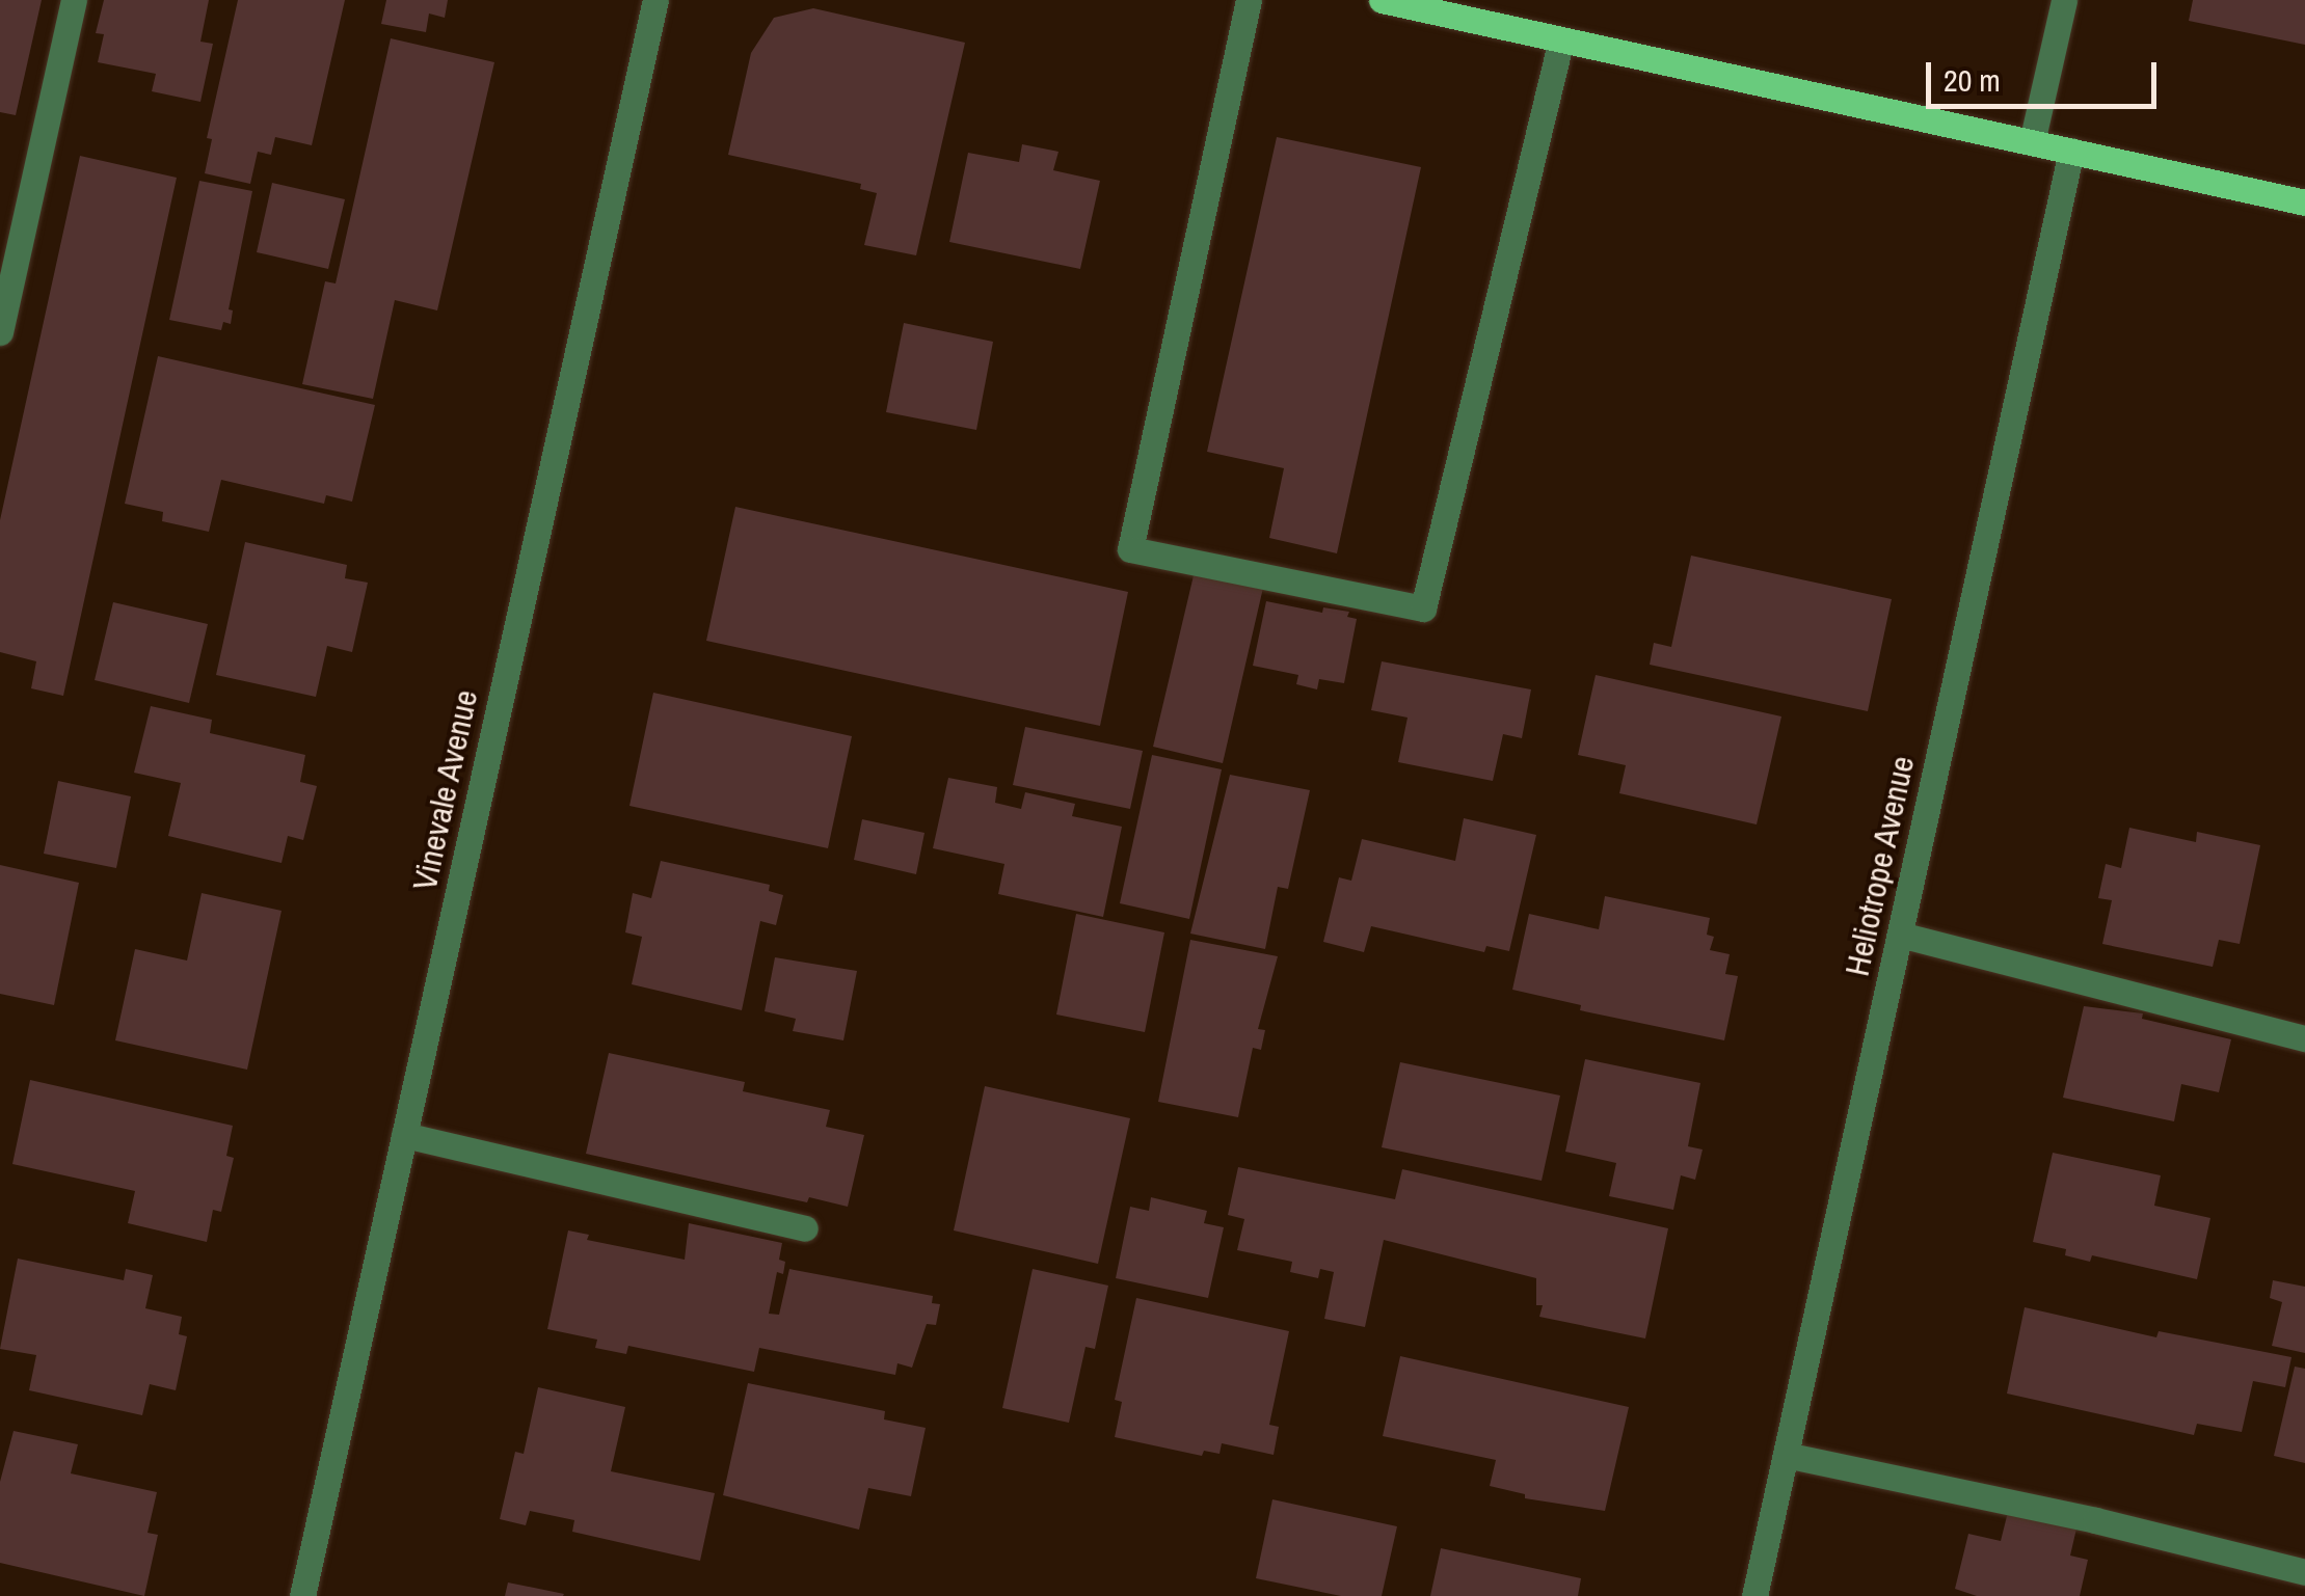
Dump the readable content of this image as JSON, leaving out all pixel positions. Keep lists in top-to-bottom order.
{
  "streets": {
    "street": ["Vinevale Avenue", "Heliotrope Avenue"]
  },
  "scale_bar": "20 m"
}
